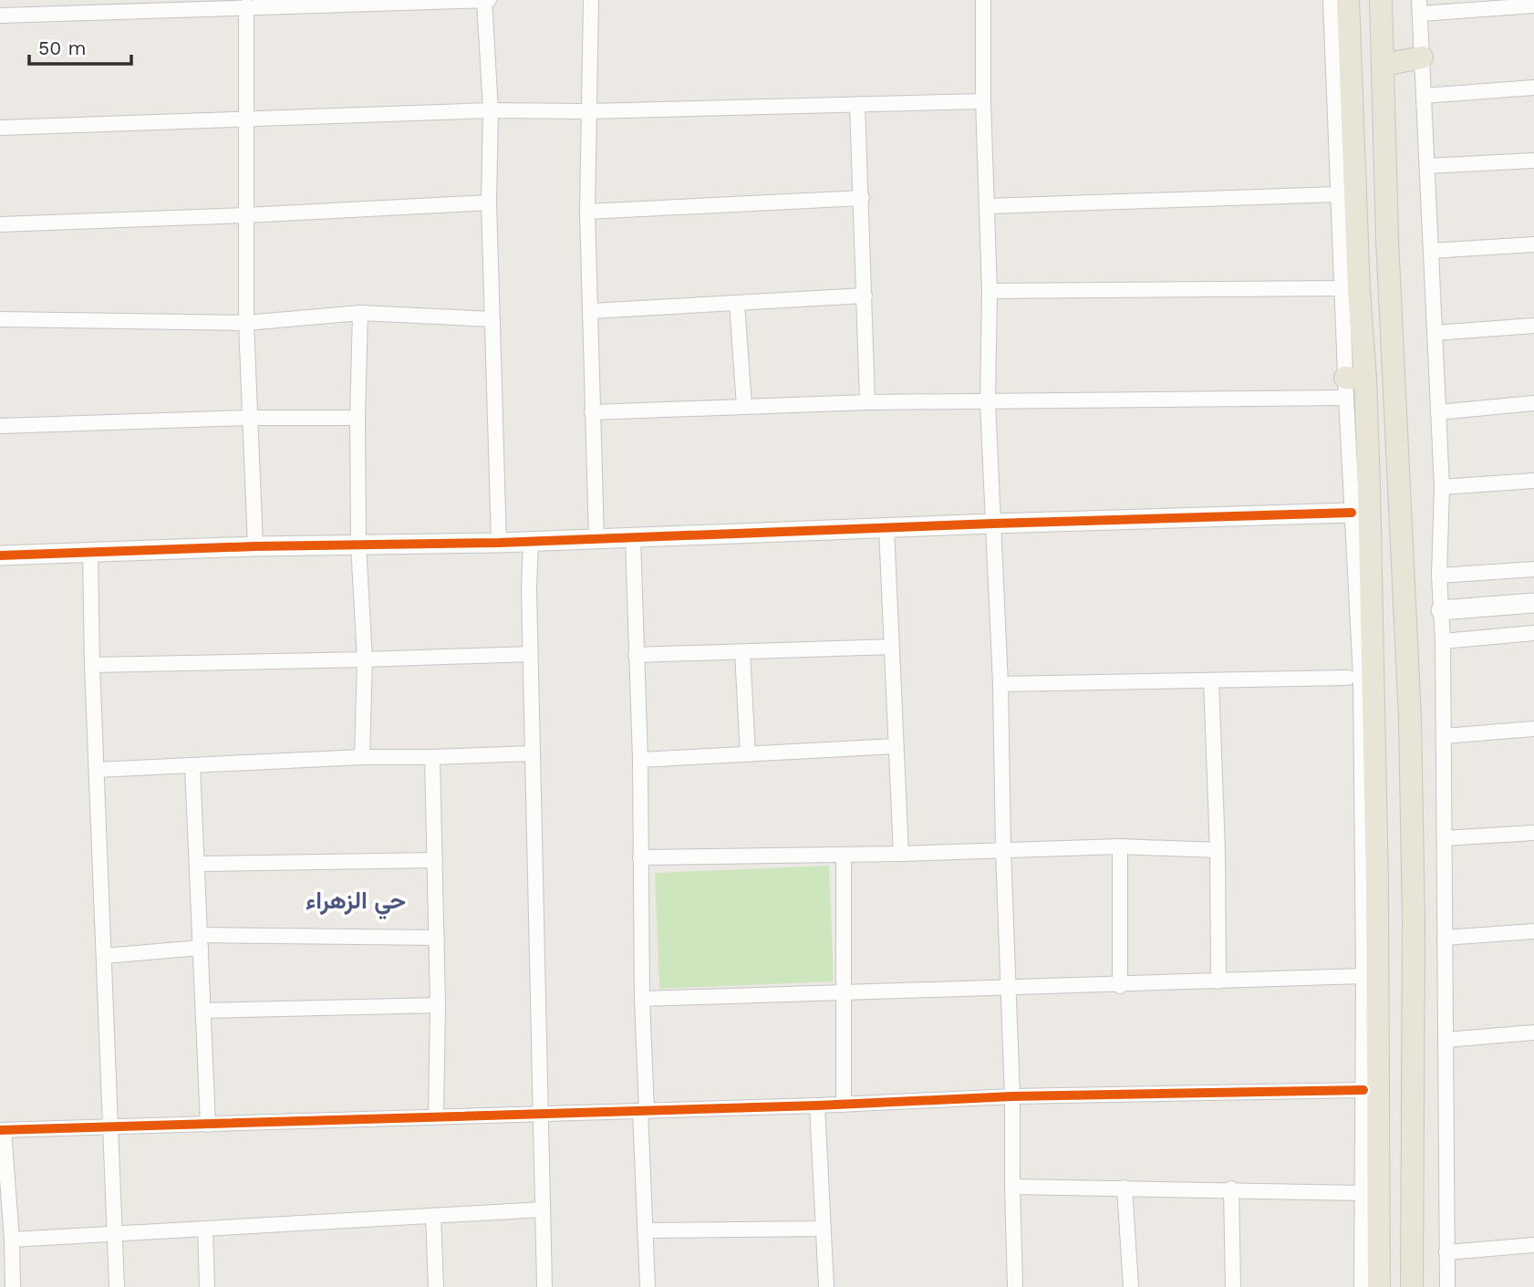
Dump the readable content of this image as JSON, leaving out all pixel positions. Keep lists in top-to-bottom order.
{
  "districts": ["حي الزهراء"],
  "scale_bar": "50 m"
}
